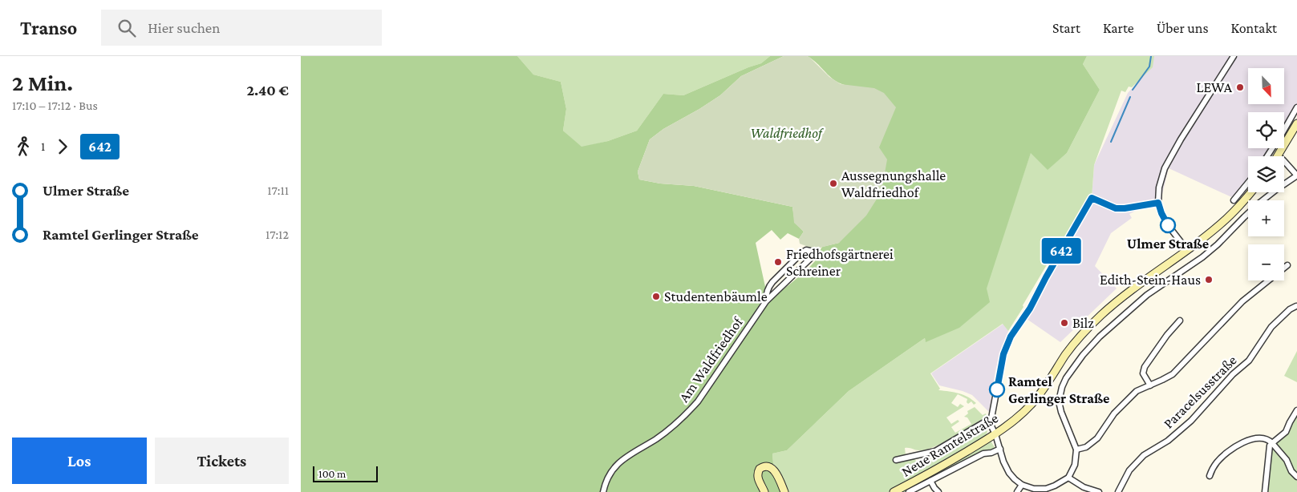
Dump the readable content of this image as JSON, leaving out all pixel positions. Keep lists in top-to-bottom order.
{
  "streets": {
    "main road": ["Neue Ramtelstraße"],
    "street": ["Am Waldfriedhof", "Paracelsusstraße"]
  },
  "parks": ["Waldfriedhof"],
  "places": [
    "LEWA",
    "Aussegnungshalle Waldfriedhof",
    "Ulmer Straße",
    "Friedhofsgärtnerei Schreiner",
    "Edith-Stein-Haus",
    "Studentenbäumle",
    "Bilz",
    "Ramtel Gerlinger Straße"
  ],
  "lines": ["bus line 642"],
  "scale_bar": "100 m",
  "north": "bottom right",
  "page": {
    "header": "Transo",
    "search": "Hier suchen",
    "nav": [
      "Start",
      "Karte",
      "Über uns",
      "Kontakt"
    ],
    "heading": ["2 Min.", "17:10 – 17:12 · Bus", "2.40 €"],
    "on_map": "642",
    "map_buttons": ["+", "−"],
    "legs": ["1", "642"],
    "list": [
      {
        "name": "Ulmer Straße",
        "value": "17:11"
      },
      {
        "name": "Ramtel Gerlinger Straße",
        "value": "17:12"
      }
    ],
    "buttons": ["Los", "Tickets"],
    "scale": "100 m"
  }
}
